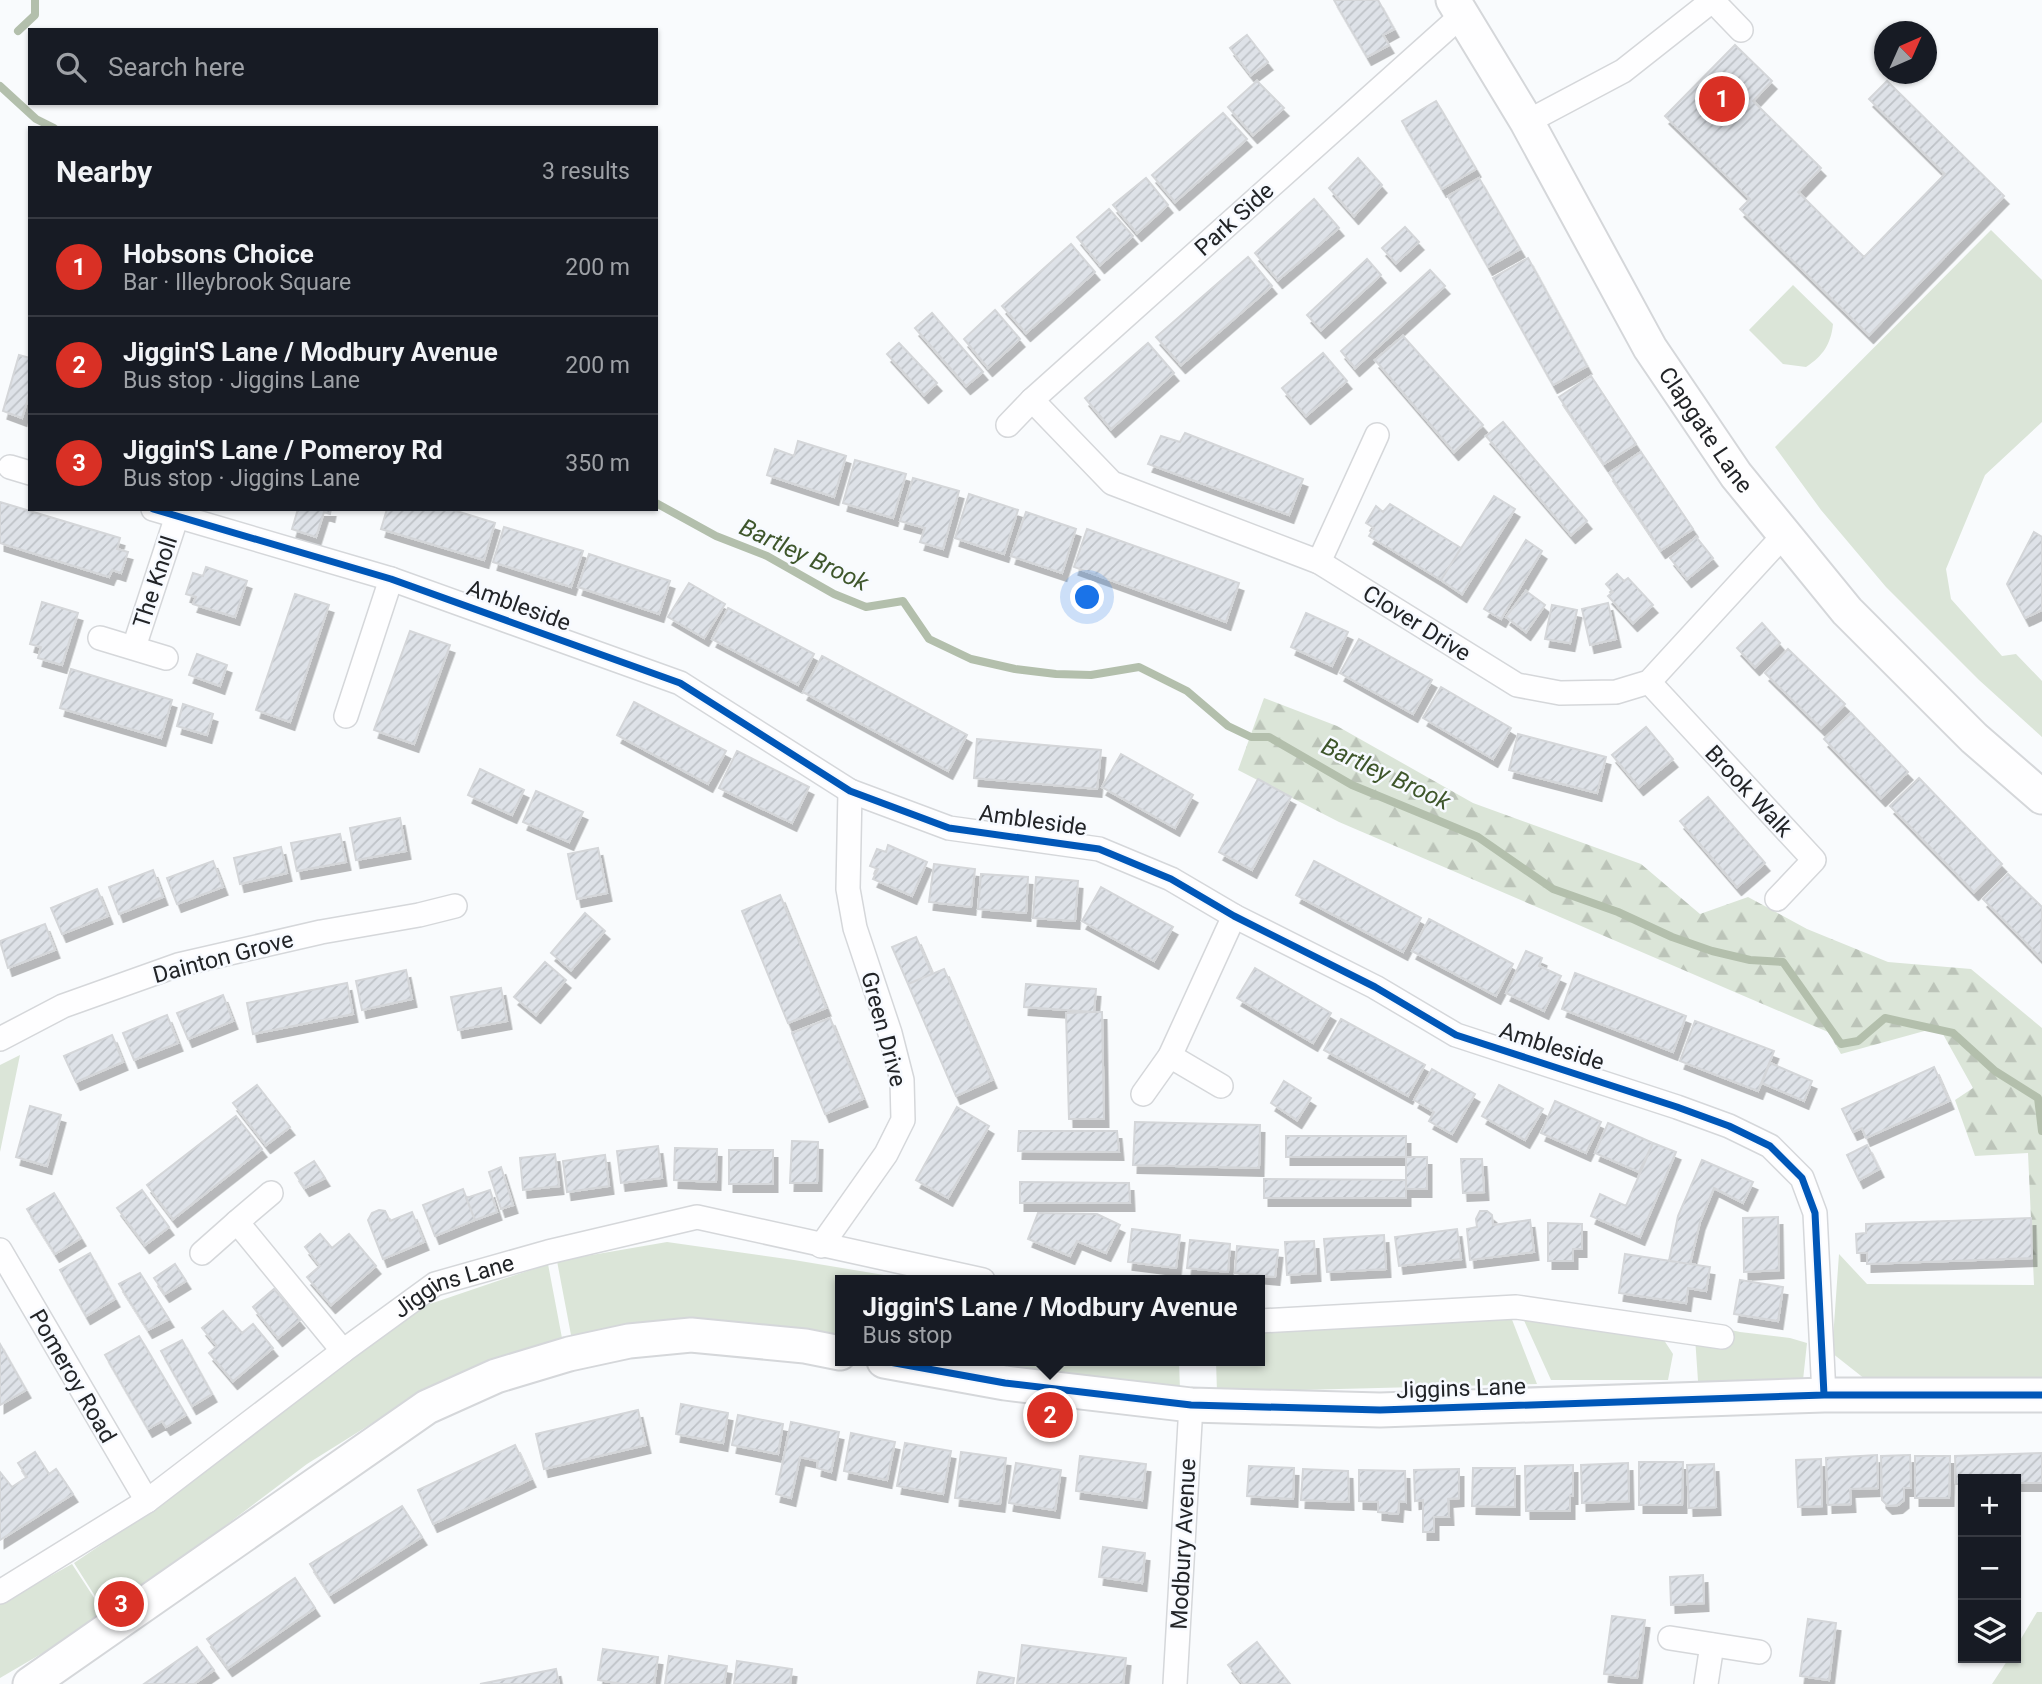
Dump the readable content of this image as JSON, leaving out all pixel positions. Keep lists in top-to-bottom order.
{
  "streets": {
    "street": [
      "Park Side",
      "Clapgate Lane",
      "The Knoll",
      "Ambleside",
      "Clover Drive",
      "Brook Walk",
      "Dainton Grove",
      "Green Drive",
      "Jiggins Lane",
      "Pomeroy Road",
      "Modbury Avenue"
    ]
  },
  "crossings": [
    ["Park Side", "Clapgate Lane"],
    ["Park Side", "Clover Drive"],
    ["The Knoll", "Ambleside"],
    ["Ambleside", "Green Drive"],
    ["Ambleside", "Jiggins Lane"],
    ["Clover Drive", "Brook Walk"],
    ["Green Drive", "Jiggins Lane"],
    ["Jiggins Lane", "Pomeroy Road"],
    ["Jiggins Lane", "Modbury Avenue"]
  ],
  "water": ["Bartley Brook"],
  "north": "top right",
  "page": {
    "search": "Search here",
    "pins": ["1", "2", "3"],
    "heading": ["Nearby", "3 results"],
    "list": [
      {
        "mark": "1",
        "name": "Hobsons Choice",
        "note": "Bar · Illeybrook Square",
        "value": "200 m"
      },
      {
        "mark": "2",
        "name": "Jiggin'S Lane / Modbury Avenue",
        "note": "Bus stop · Jiggins Lane",
        "value": "200 m"
      },
      {
        "mark": "3",
        "name": "Jiggin'S Lane / Pomeroy Rd",
        "note": "Bus stop · Jiggins Lane",
        "value": "350 m"
      }
    ],
    "popup": ["Jiggin'S Lane / Modbury Avenue", "Bus stop"],
    "map_buttons": ["+", "−"]
  }
}
